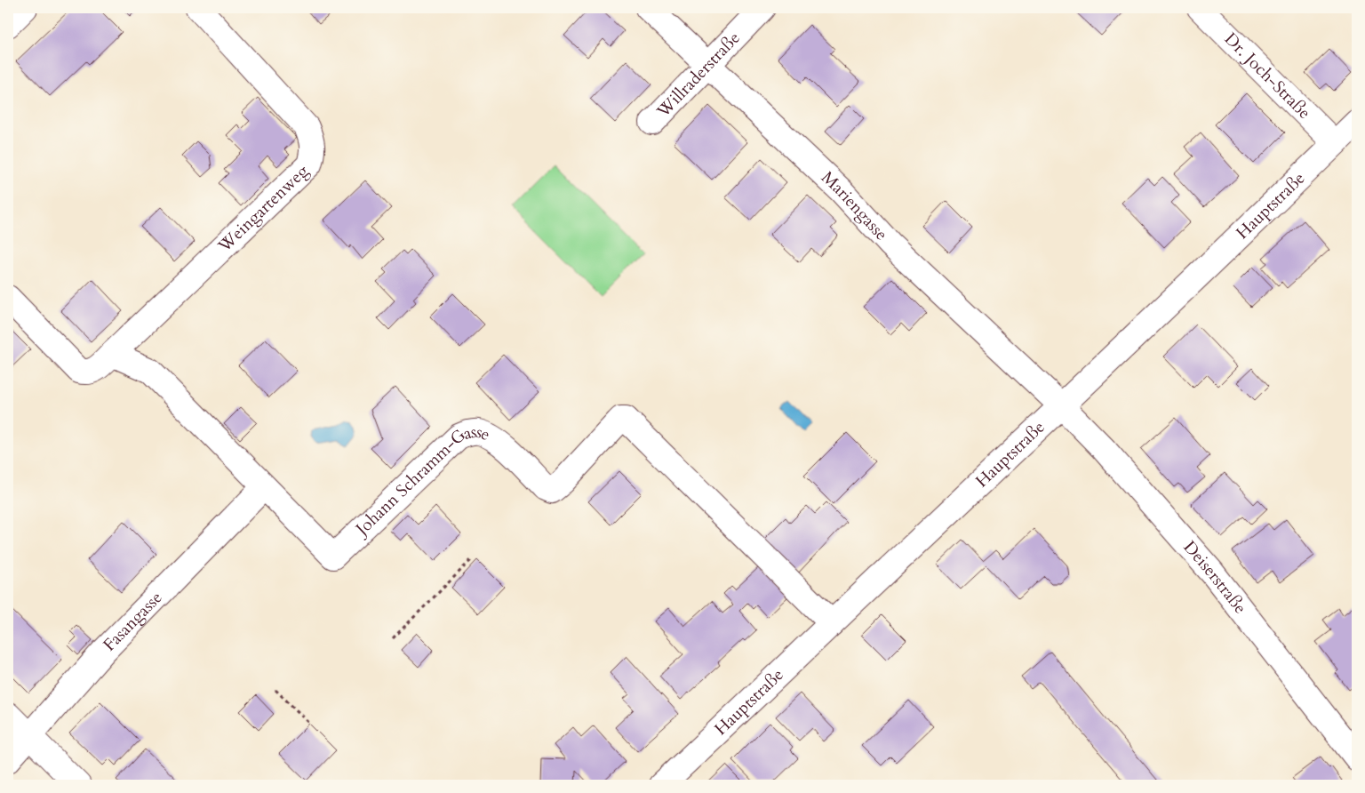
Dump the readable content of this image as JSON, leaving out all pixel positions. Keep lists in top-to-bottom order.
{
  "streets": {
    "street": [
      "Willraderstraße",
      "Dr. Joch-Straße",
      "Hauptstraße",
      "Mariengasse",
      "Weingartenweg",
      "Johann Schramm-Gasse",
      "Deiserstraße",
      "Fasangasse"
    ]
  },
  "crossings": [
    ["Willraderstraße", "Mariengasse"],
    ["Dr. Joch-Straße", "Hauptstraße"],
    ["Hauptstraße", "Mariengasse"],
    ["Hauptstraße", "Johann Schramm-Gasse"],
    ["Hauptstraße", "Deiserstraße"],
    ["Mariengasse", "Deiserstraße"],
    ["Weingartenweg", "Johann Schramm-Gasse"],
    ["Johann Schramm-Gasse", "Fasangasse"]
  ]
}
